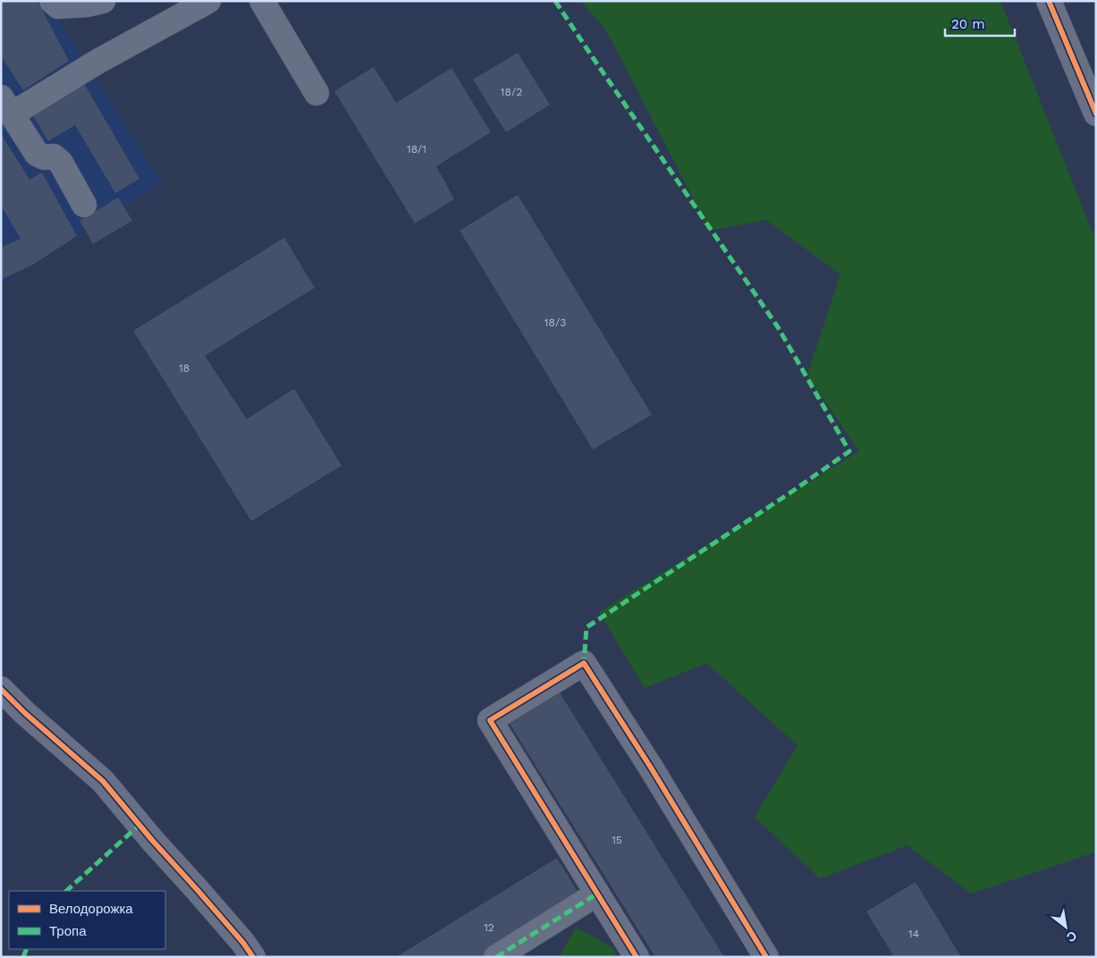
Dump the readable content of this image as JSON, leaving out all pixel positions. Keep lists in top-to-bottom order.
{
  "house_numbers": [
    "18/2",
    "18/1",
    "18/3",
    "18",
    "15",
    "12",
    "14"
  ],
  "legend": ["Велодорожка", "Тропа"],
  "scale_bar": "20 m",
  "north": "bottom right"
}
